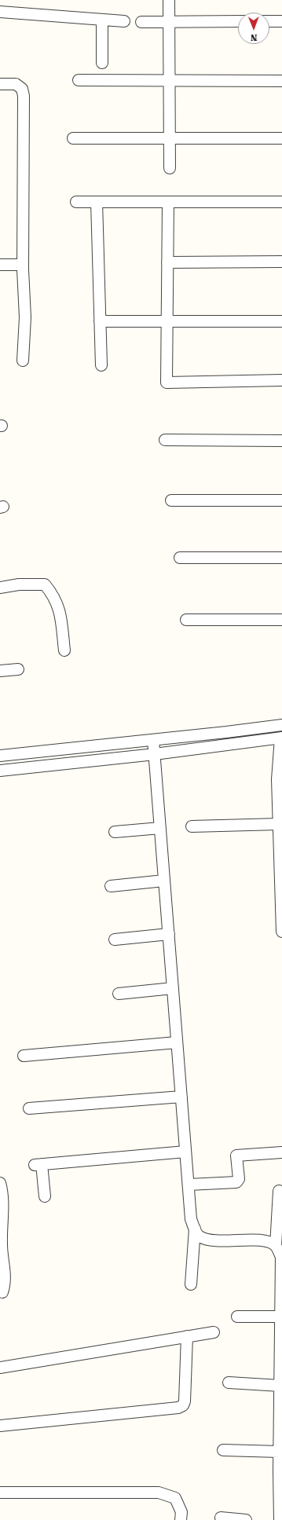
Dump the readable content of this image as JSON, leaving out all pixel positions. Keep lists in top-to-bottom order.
{
  "north": "bottom"
}
